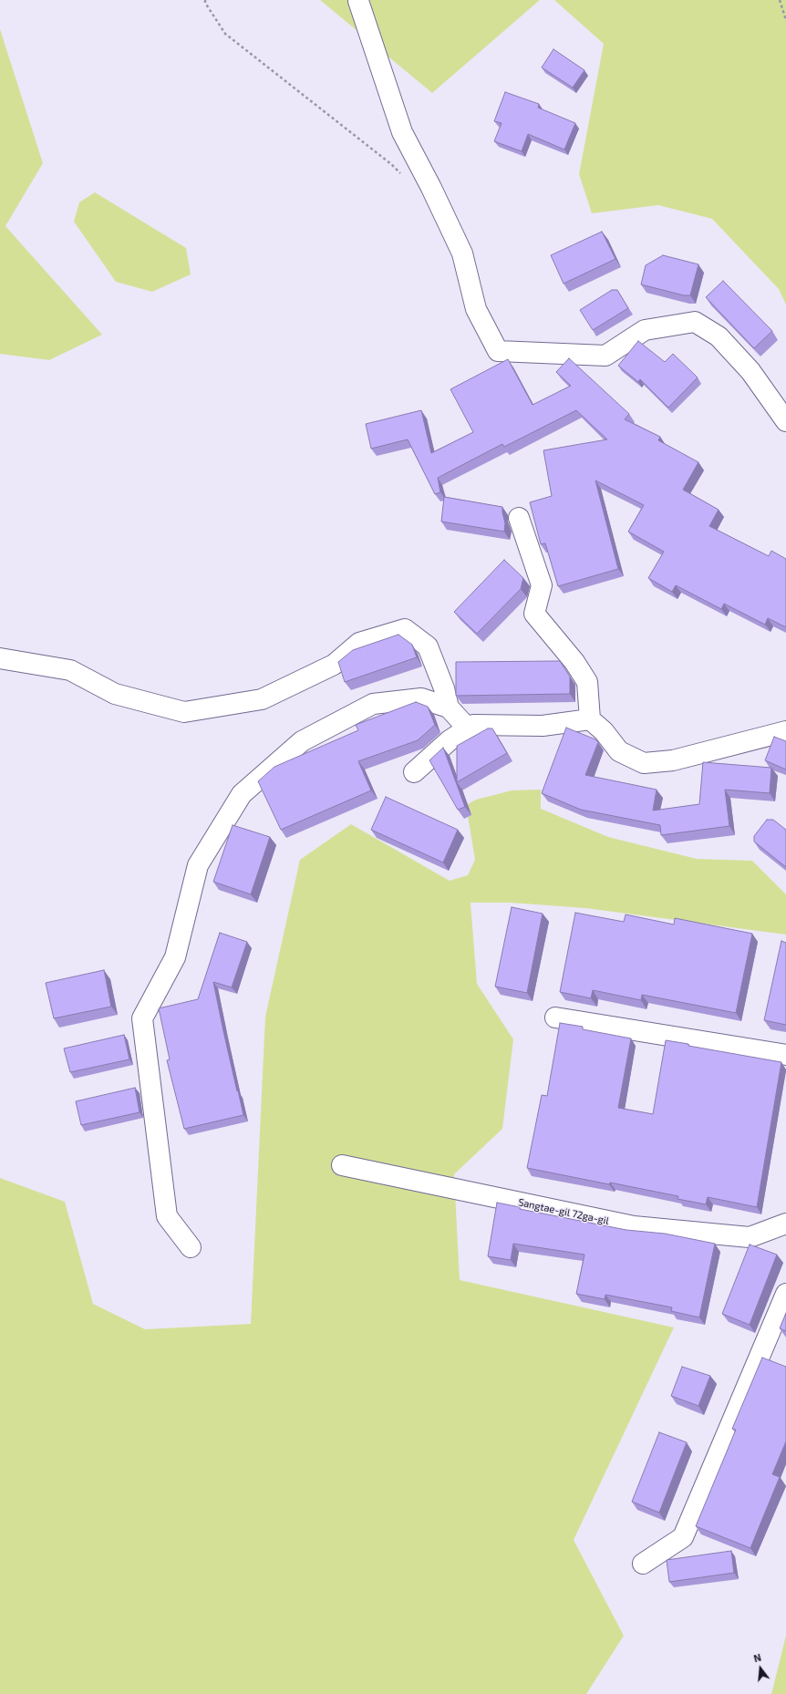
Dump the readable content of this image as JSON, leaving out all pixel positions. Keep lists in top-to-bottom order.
{
  "streets": {
    "lane": ["Sangtae-gil 72ga-gil"]
  },
  "north": "top"
}
